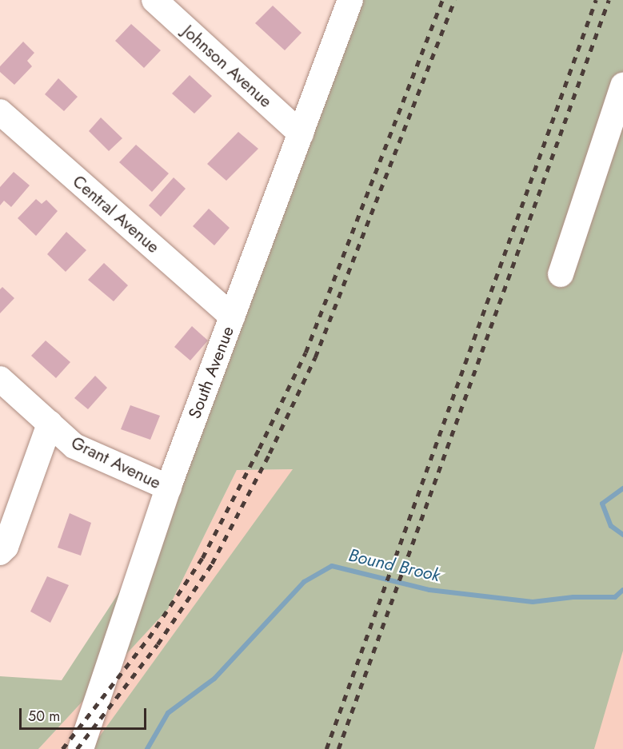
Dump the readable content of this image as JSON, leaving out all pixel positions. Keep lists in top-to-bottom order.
{
  "streets": {
    "street": [
      "Johnson Avenue",
      "Central Avenue",
      "South Avenue",
      "Grant Avenue"
    ]
  },
  "crossings": [
    ["Johnson Avenue", "South Avenue"],
    ["Central Avenue", "South Avenue"],
    ["South Avenue", "Grant Avenue"]
  ],
  "water": ["Bound Brook"],
  "scale_bar": "50 m"
}
